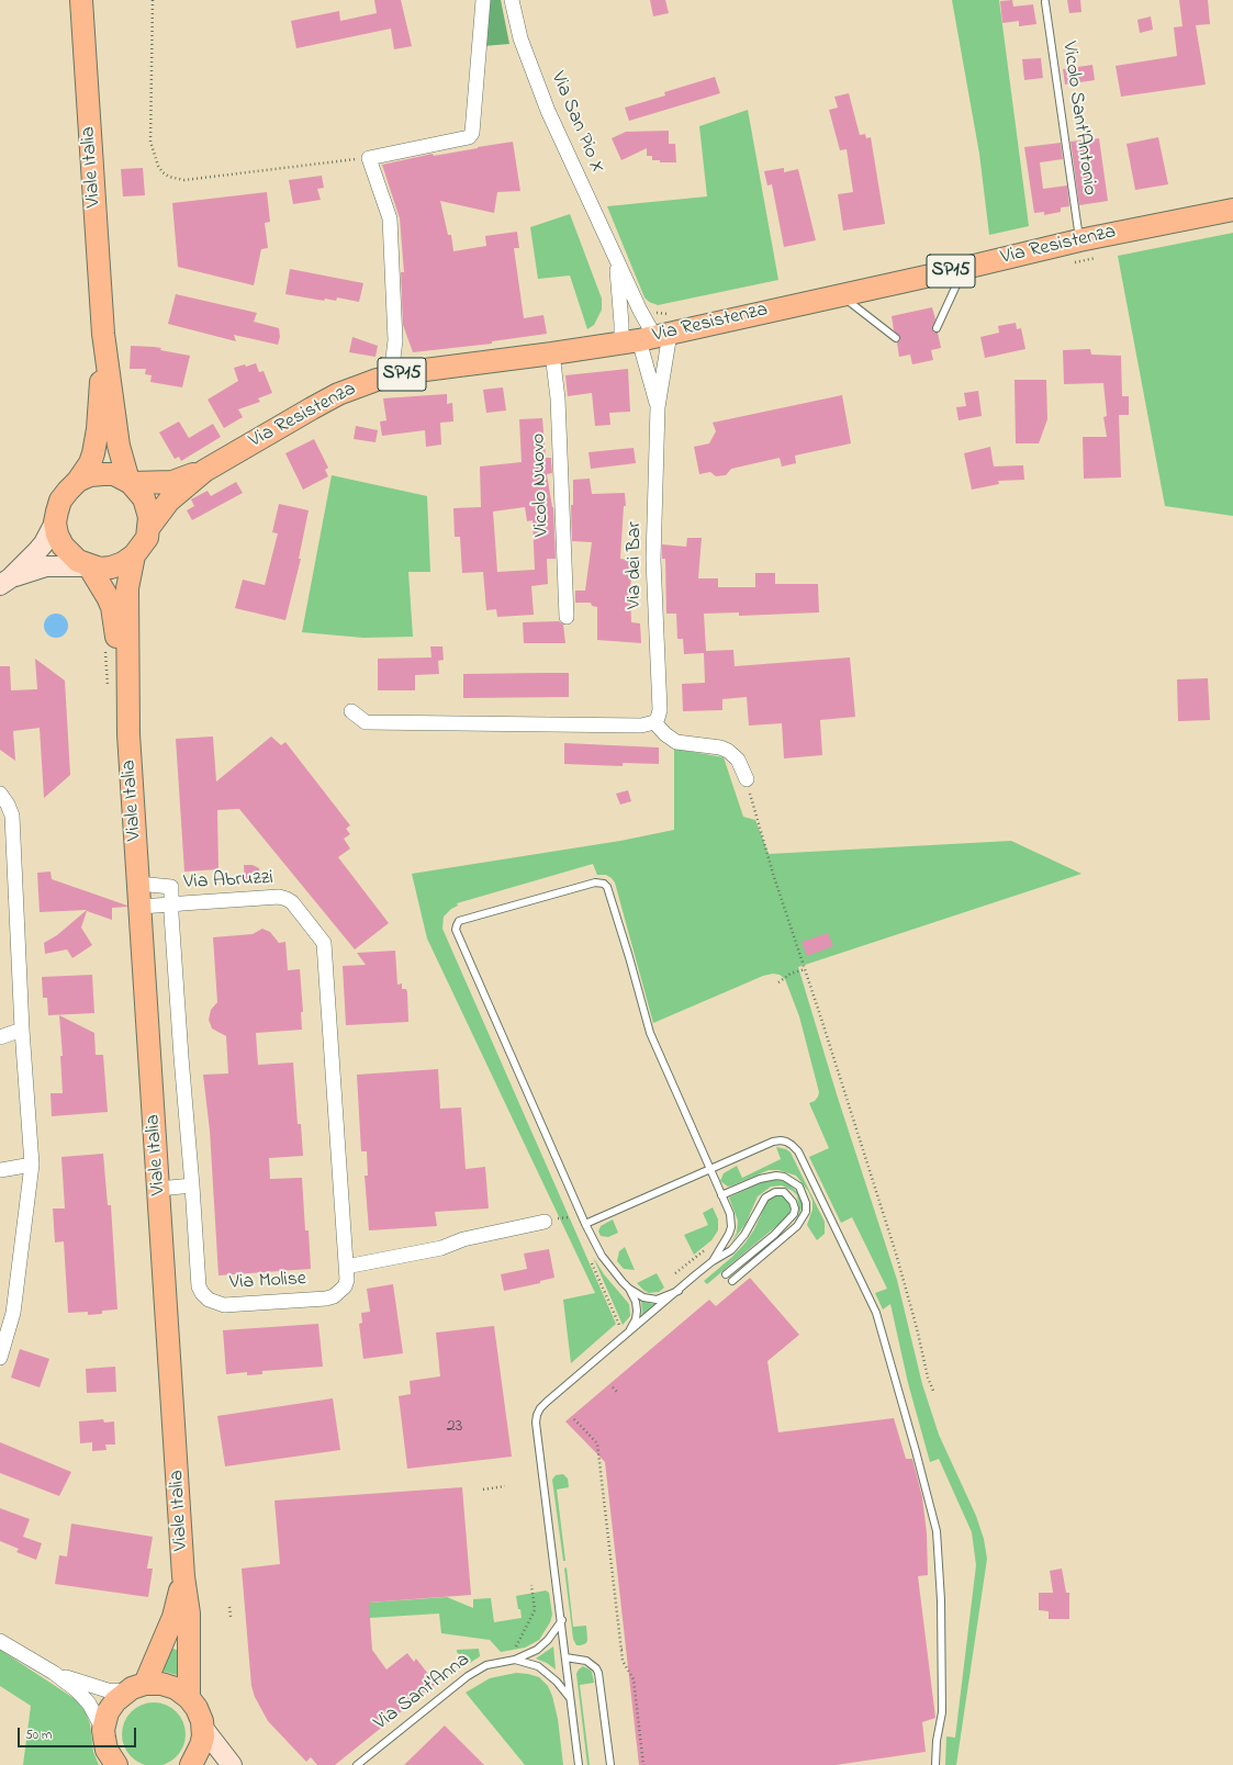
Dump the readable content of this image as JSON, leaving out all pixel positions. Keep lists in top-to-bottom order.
{
  "streets": {
    "main road": ["Viale Italia", "Via Resistenza", "SP15"],
    "street": [
      "Via San Pio X",
      "Vicolo Nuovo",
      "Via dei Bar",
      "Via Abruzzi",
      "Via Molise"
    ],
    "lane": ["Vicolo Sant'Antonio", "Via Sant'Anna"]
  },
  "crossings": [
    ["Vicolo Sant'Antonio", "Via Resistenza"],
    ["Via San Pio X", "Via Resistenza"],
    ["Via San Pio X", "Via dei Bar"],
    ["Viale Italia", "Via Abruzzi"],
    ["Via Resistenza", "SP15"],
    ["Via Resistenza", "Vicolo Nuovo"],
    ["Via Resistenza", "Via dei Bar"],
    ["Via Abruzzi", "Via Molise"]
  ],
  "house_numbers": ["23"],
  "scale_bar": "50 m"
}
